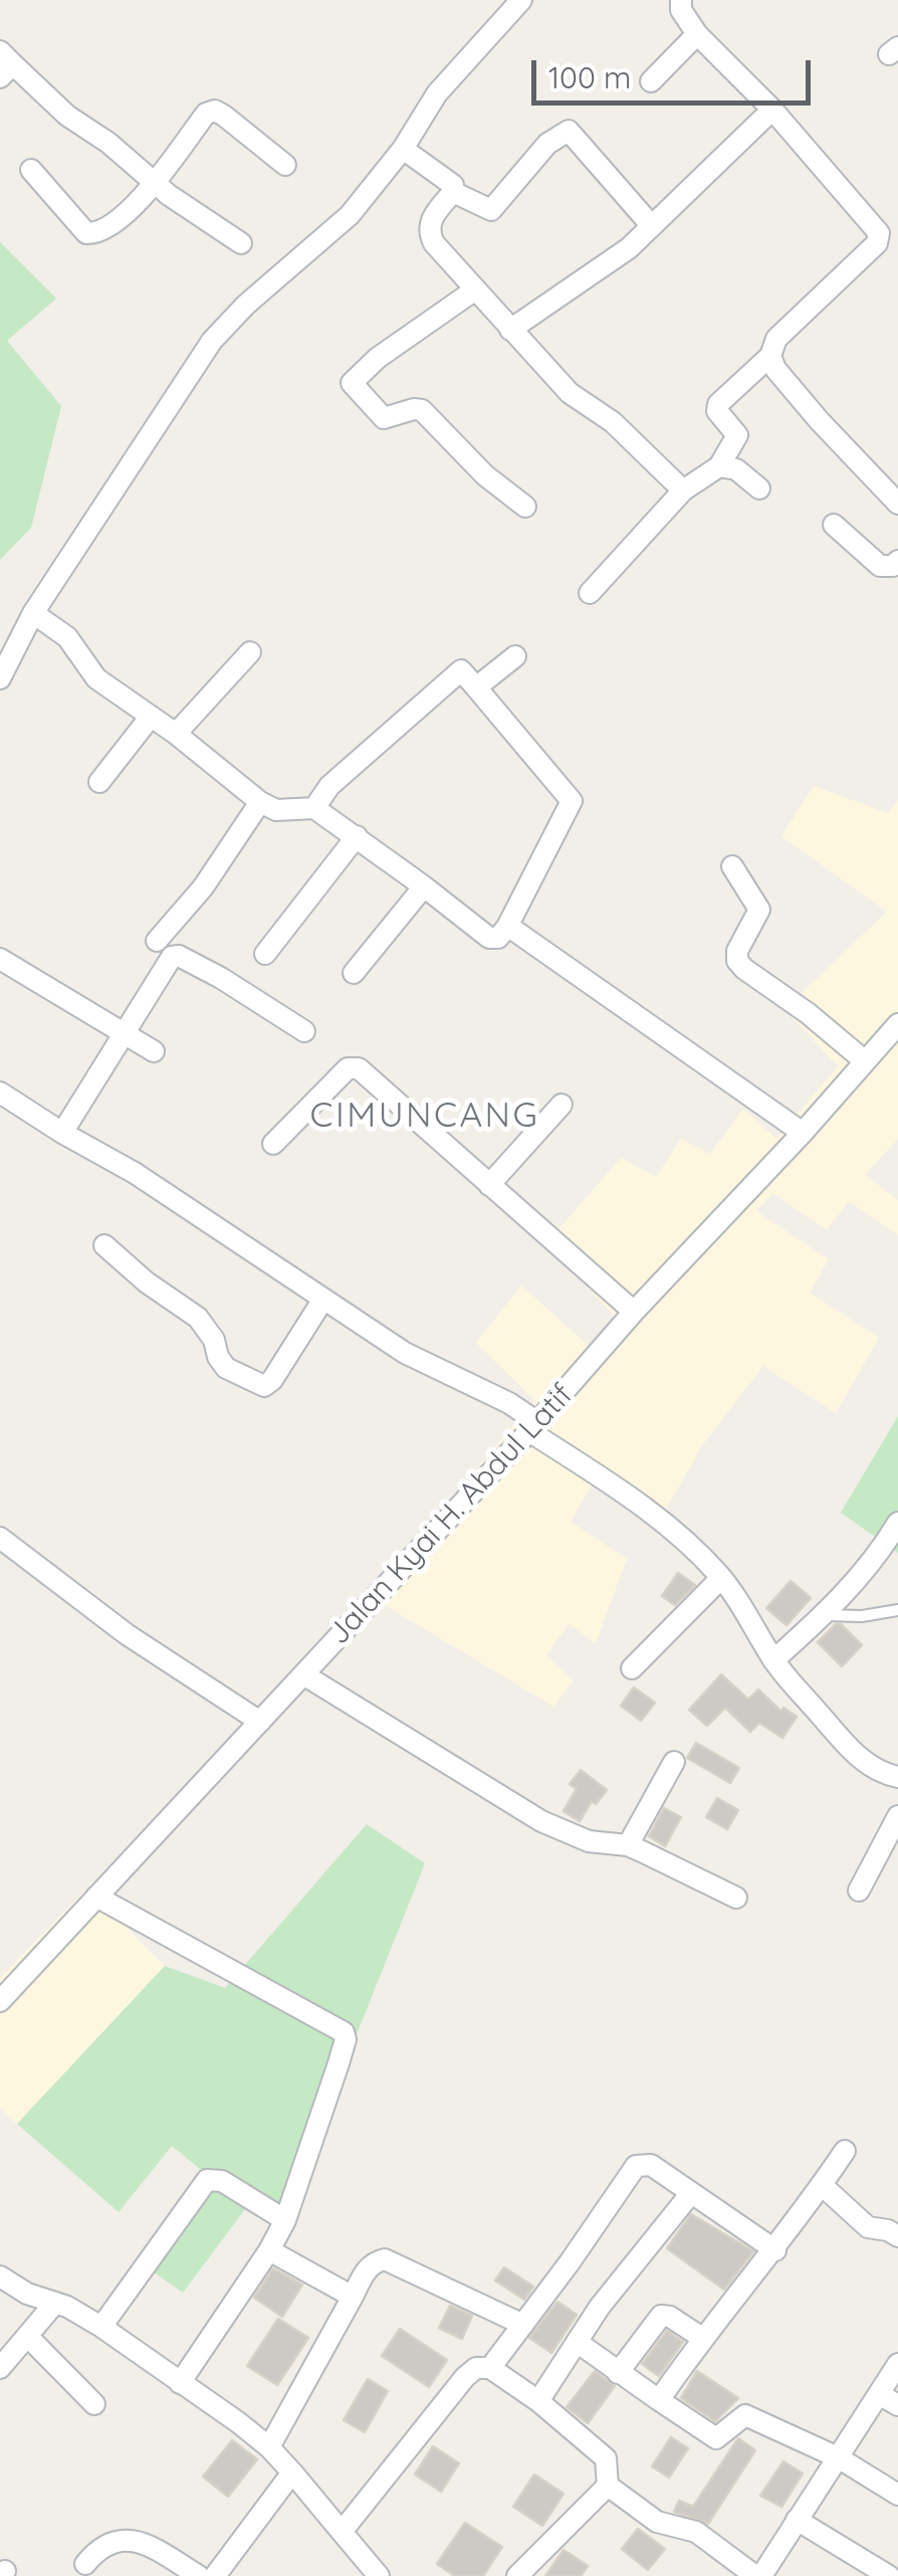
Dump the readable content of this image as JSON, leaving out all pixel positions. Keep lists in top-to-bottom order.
{
  "streets": {
    "street": ["Jalan Kyai H. Abdul Latif"]
  },
  "districts": ["CIMUNCANG"],
  "scale_bar": "100 m"
}
